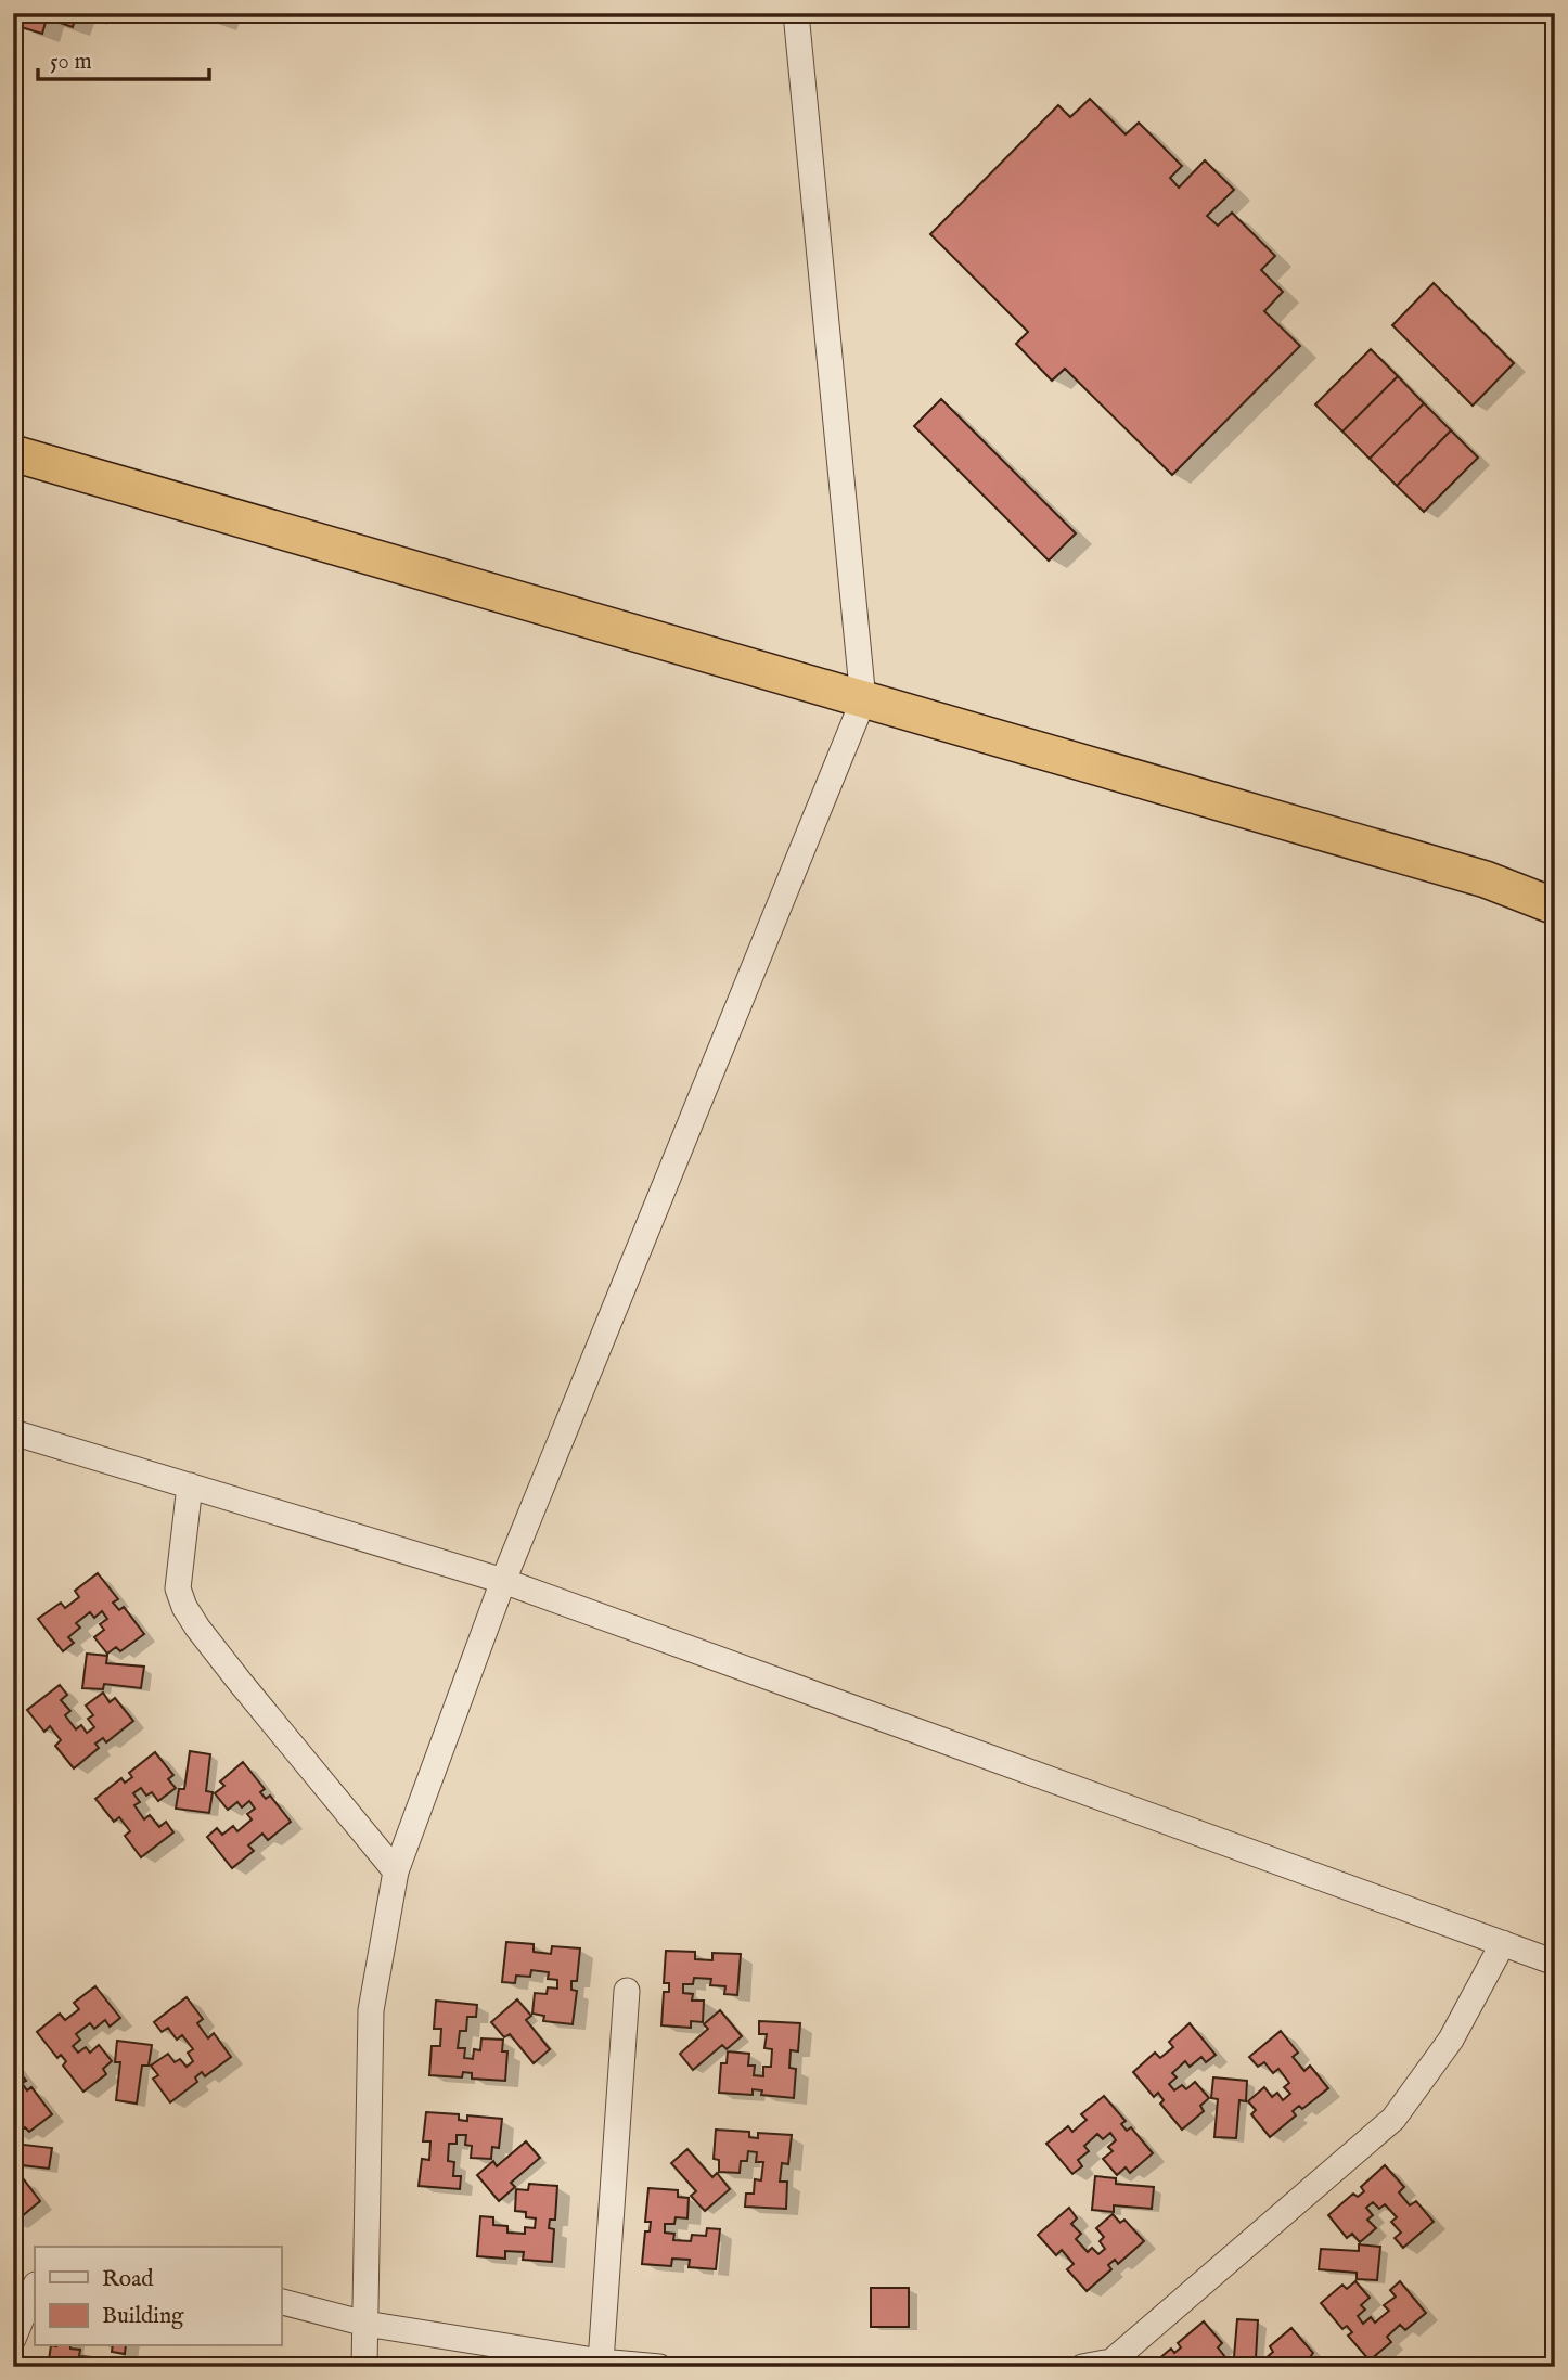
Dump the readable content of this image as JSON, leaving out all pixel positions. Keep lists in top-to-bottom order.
{
  "legend": ["Road", "Building"],
  "scale_bar": "50 m"
}
